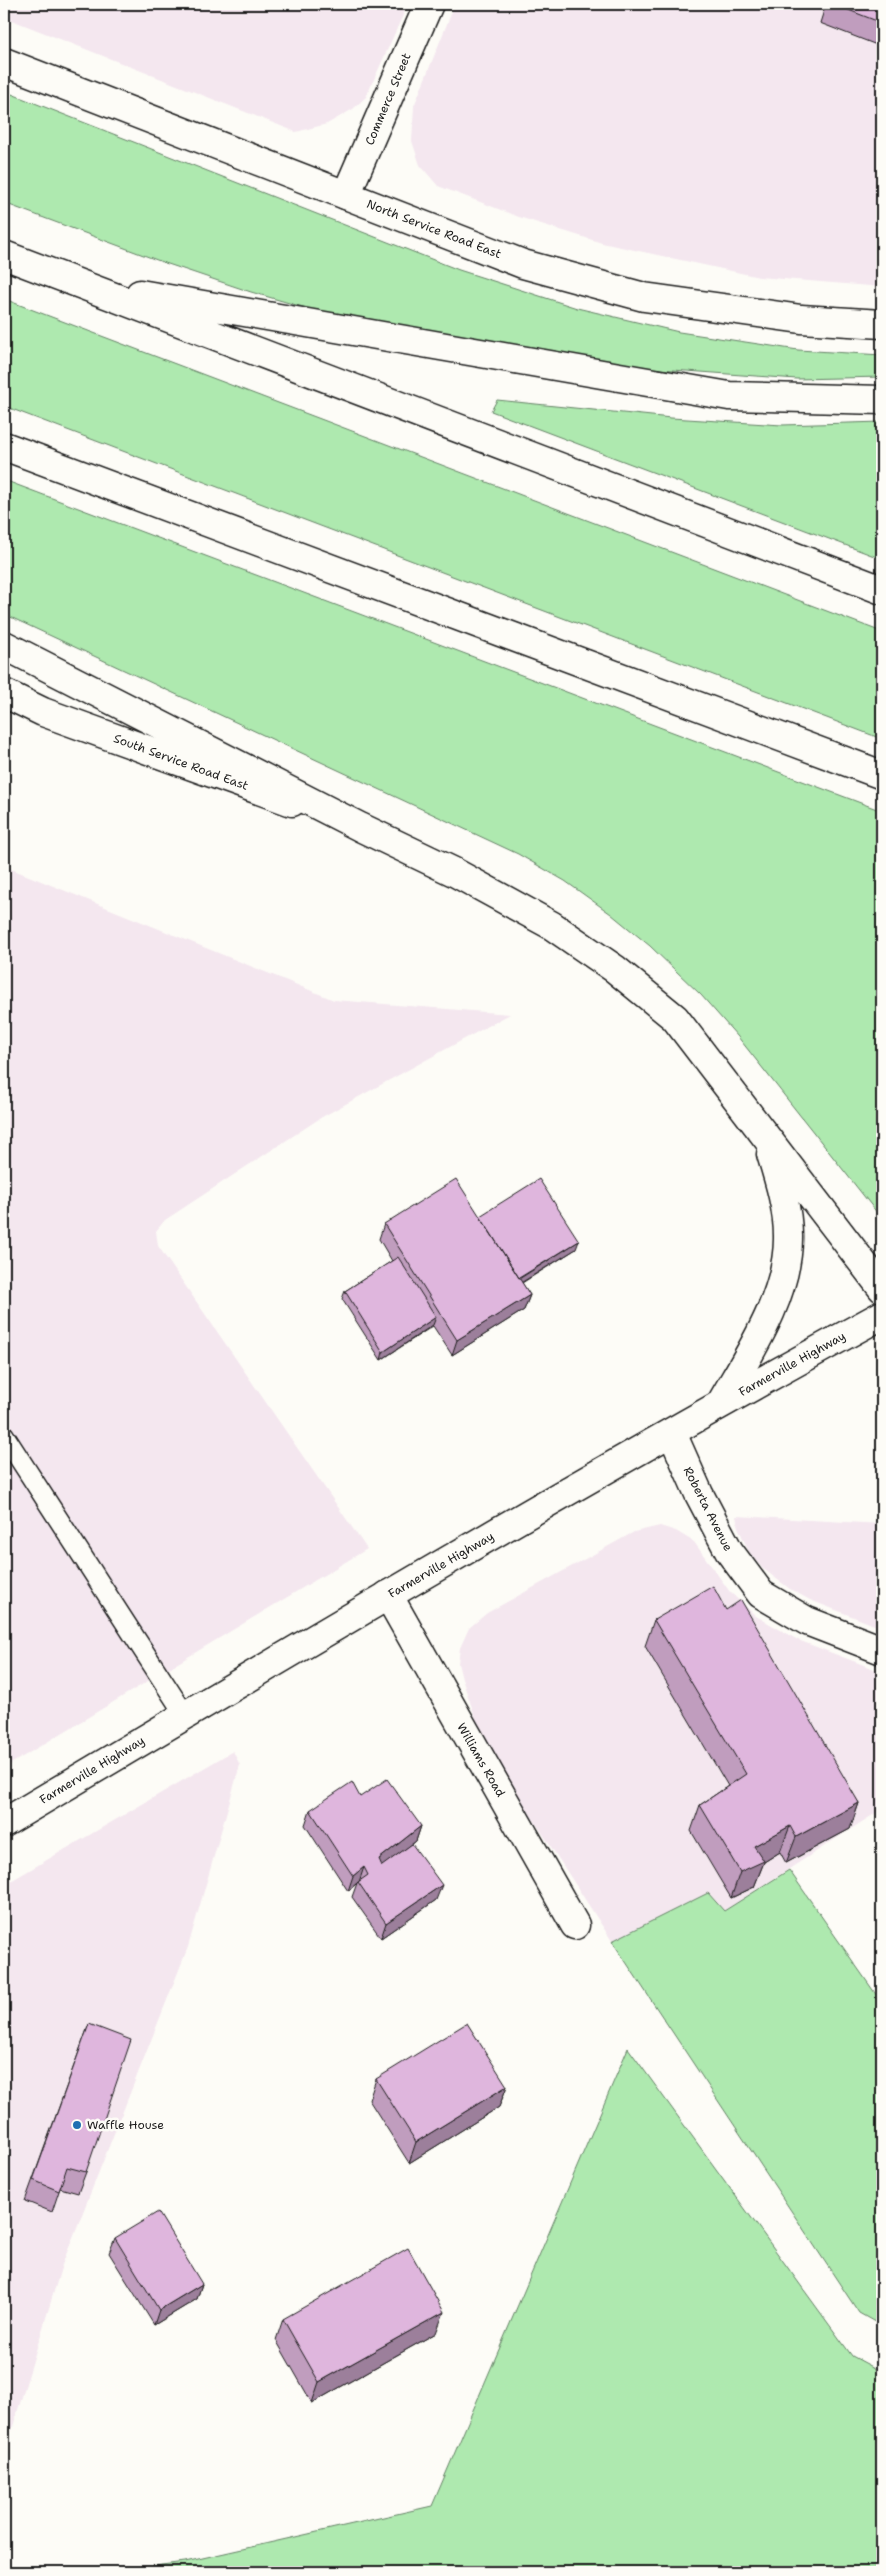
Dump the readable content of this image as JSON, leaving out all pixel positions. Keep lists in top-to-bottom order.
{
  "streets": {
    "main road": [
      "Commerce Street",
      "North Service Road East",
      "South Service Road East",
      "Farmerville Highway",
      "Roberta Avenue",
      "Williams Road"
    ]
  },
  "crossings": [
    ["Commerce Street", "North Service Road East"],
    ["Farmerville Highway", "Roberta Avenue"],
    ["Farmerville Highway", "Williams Road"]
  ],
  "places": ["Waffle House"]
}
